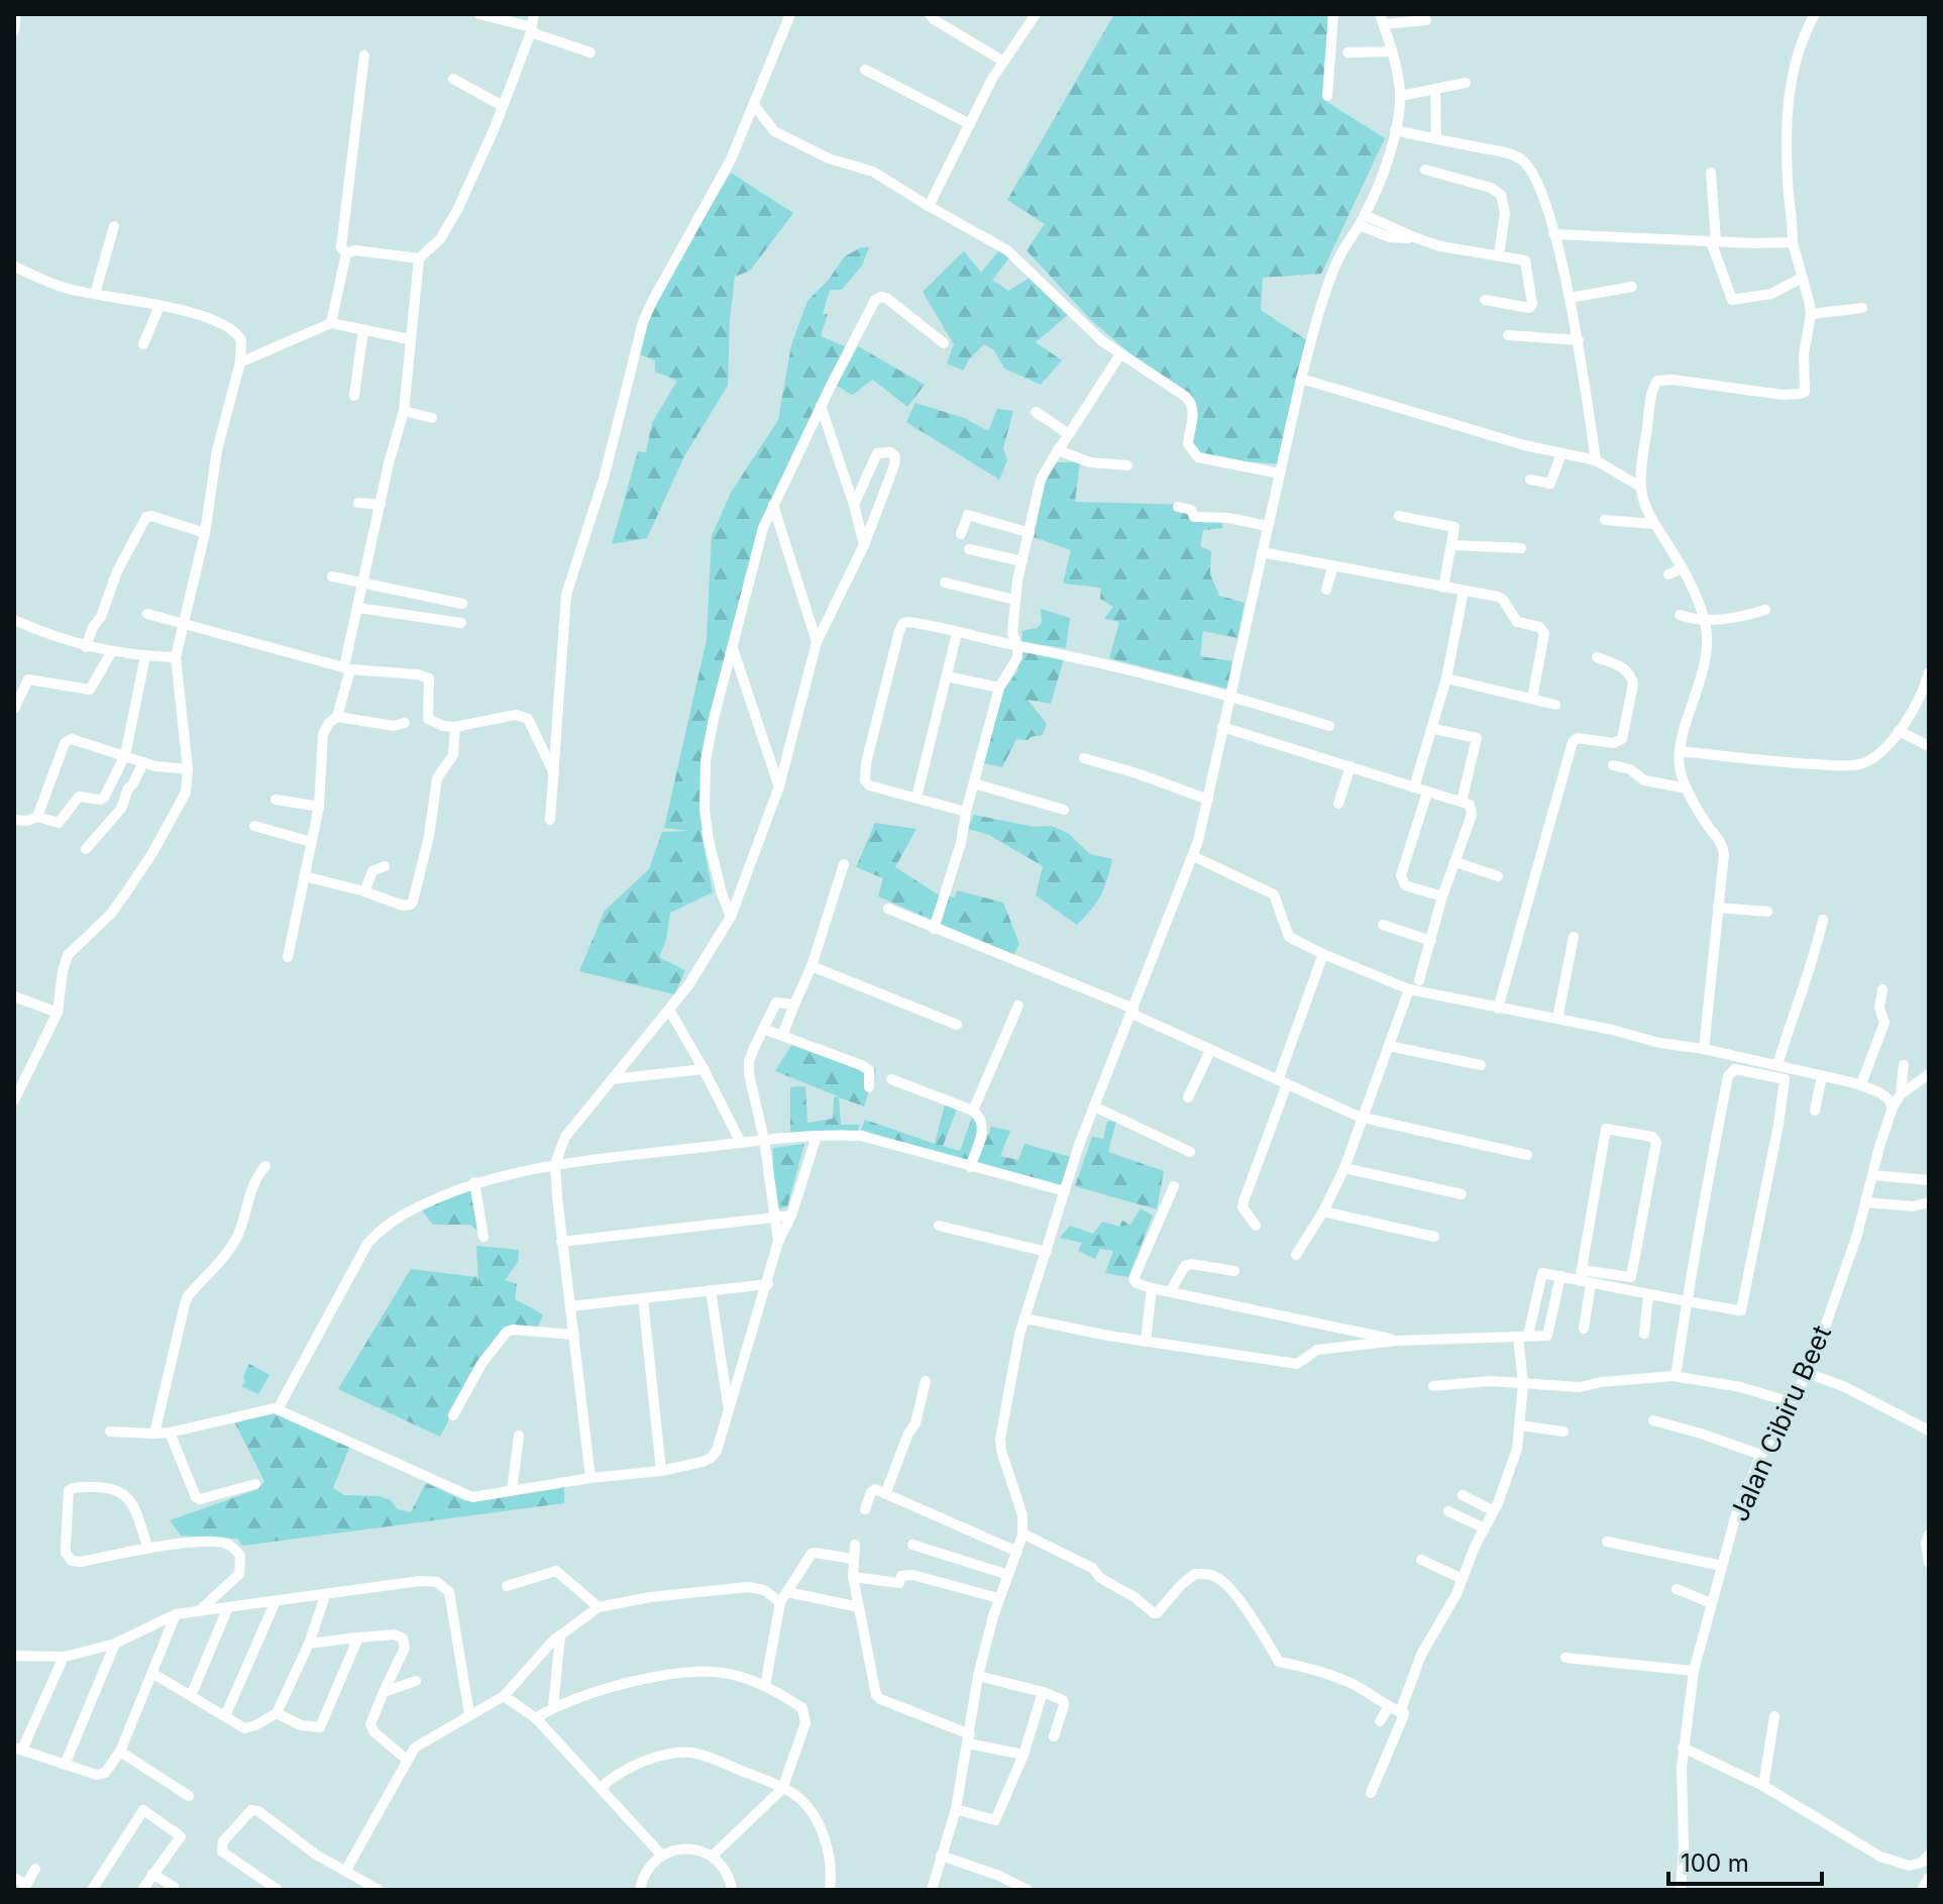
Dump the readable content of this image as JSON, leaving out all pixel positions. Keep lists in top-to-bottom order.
{
  "streets": {
    "street": ["Jalan Cibiru Beet"]
  },
  "scale_bar": "100 m"
}
